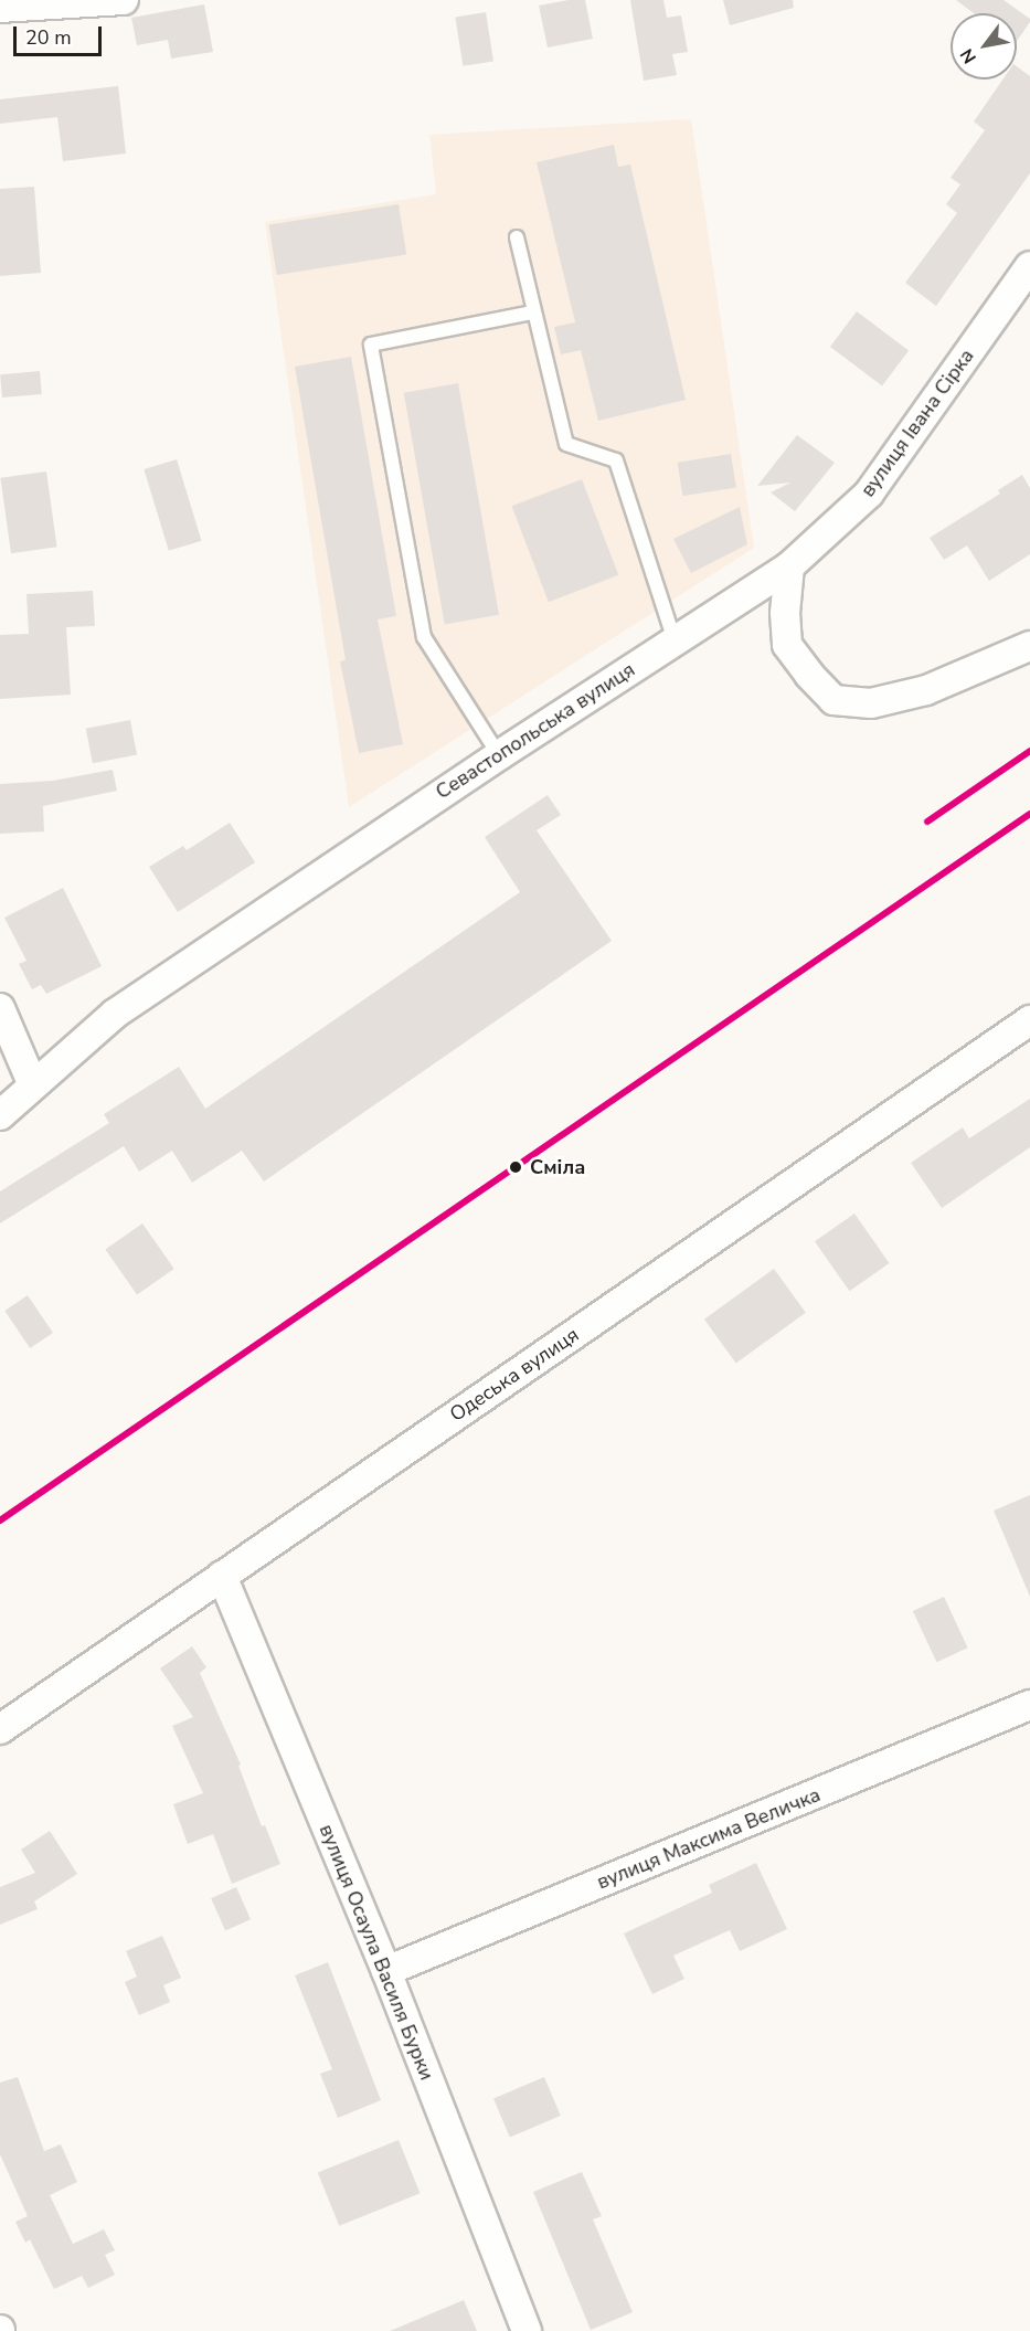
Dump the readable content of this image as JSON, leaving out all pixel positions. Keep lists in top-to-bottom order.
{
  "streets": {
    "street": [
      "вулиця Івана Сірка",
      "Севастопольська вулиця",
      "Одеська вулиця",
      "вулиця Максима Величка",
      "вулиця Осаула Василя Бурки"
    ]
  },
  "crossings": [
    ["вулиця Івана Сірка", "Севастопольська вулиця"],
    ["Одеська вулиця", "вулиця Осаула Василя Бурки"],
    ["вулиця Максима Величка", "вулиця Осаула Василя Бурки"]
  ],
  "places": ["Сміла"],
  "scale_bar": "20 m",
  "north": "bottom left"
}
